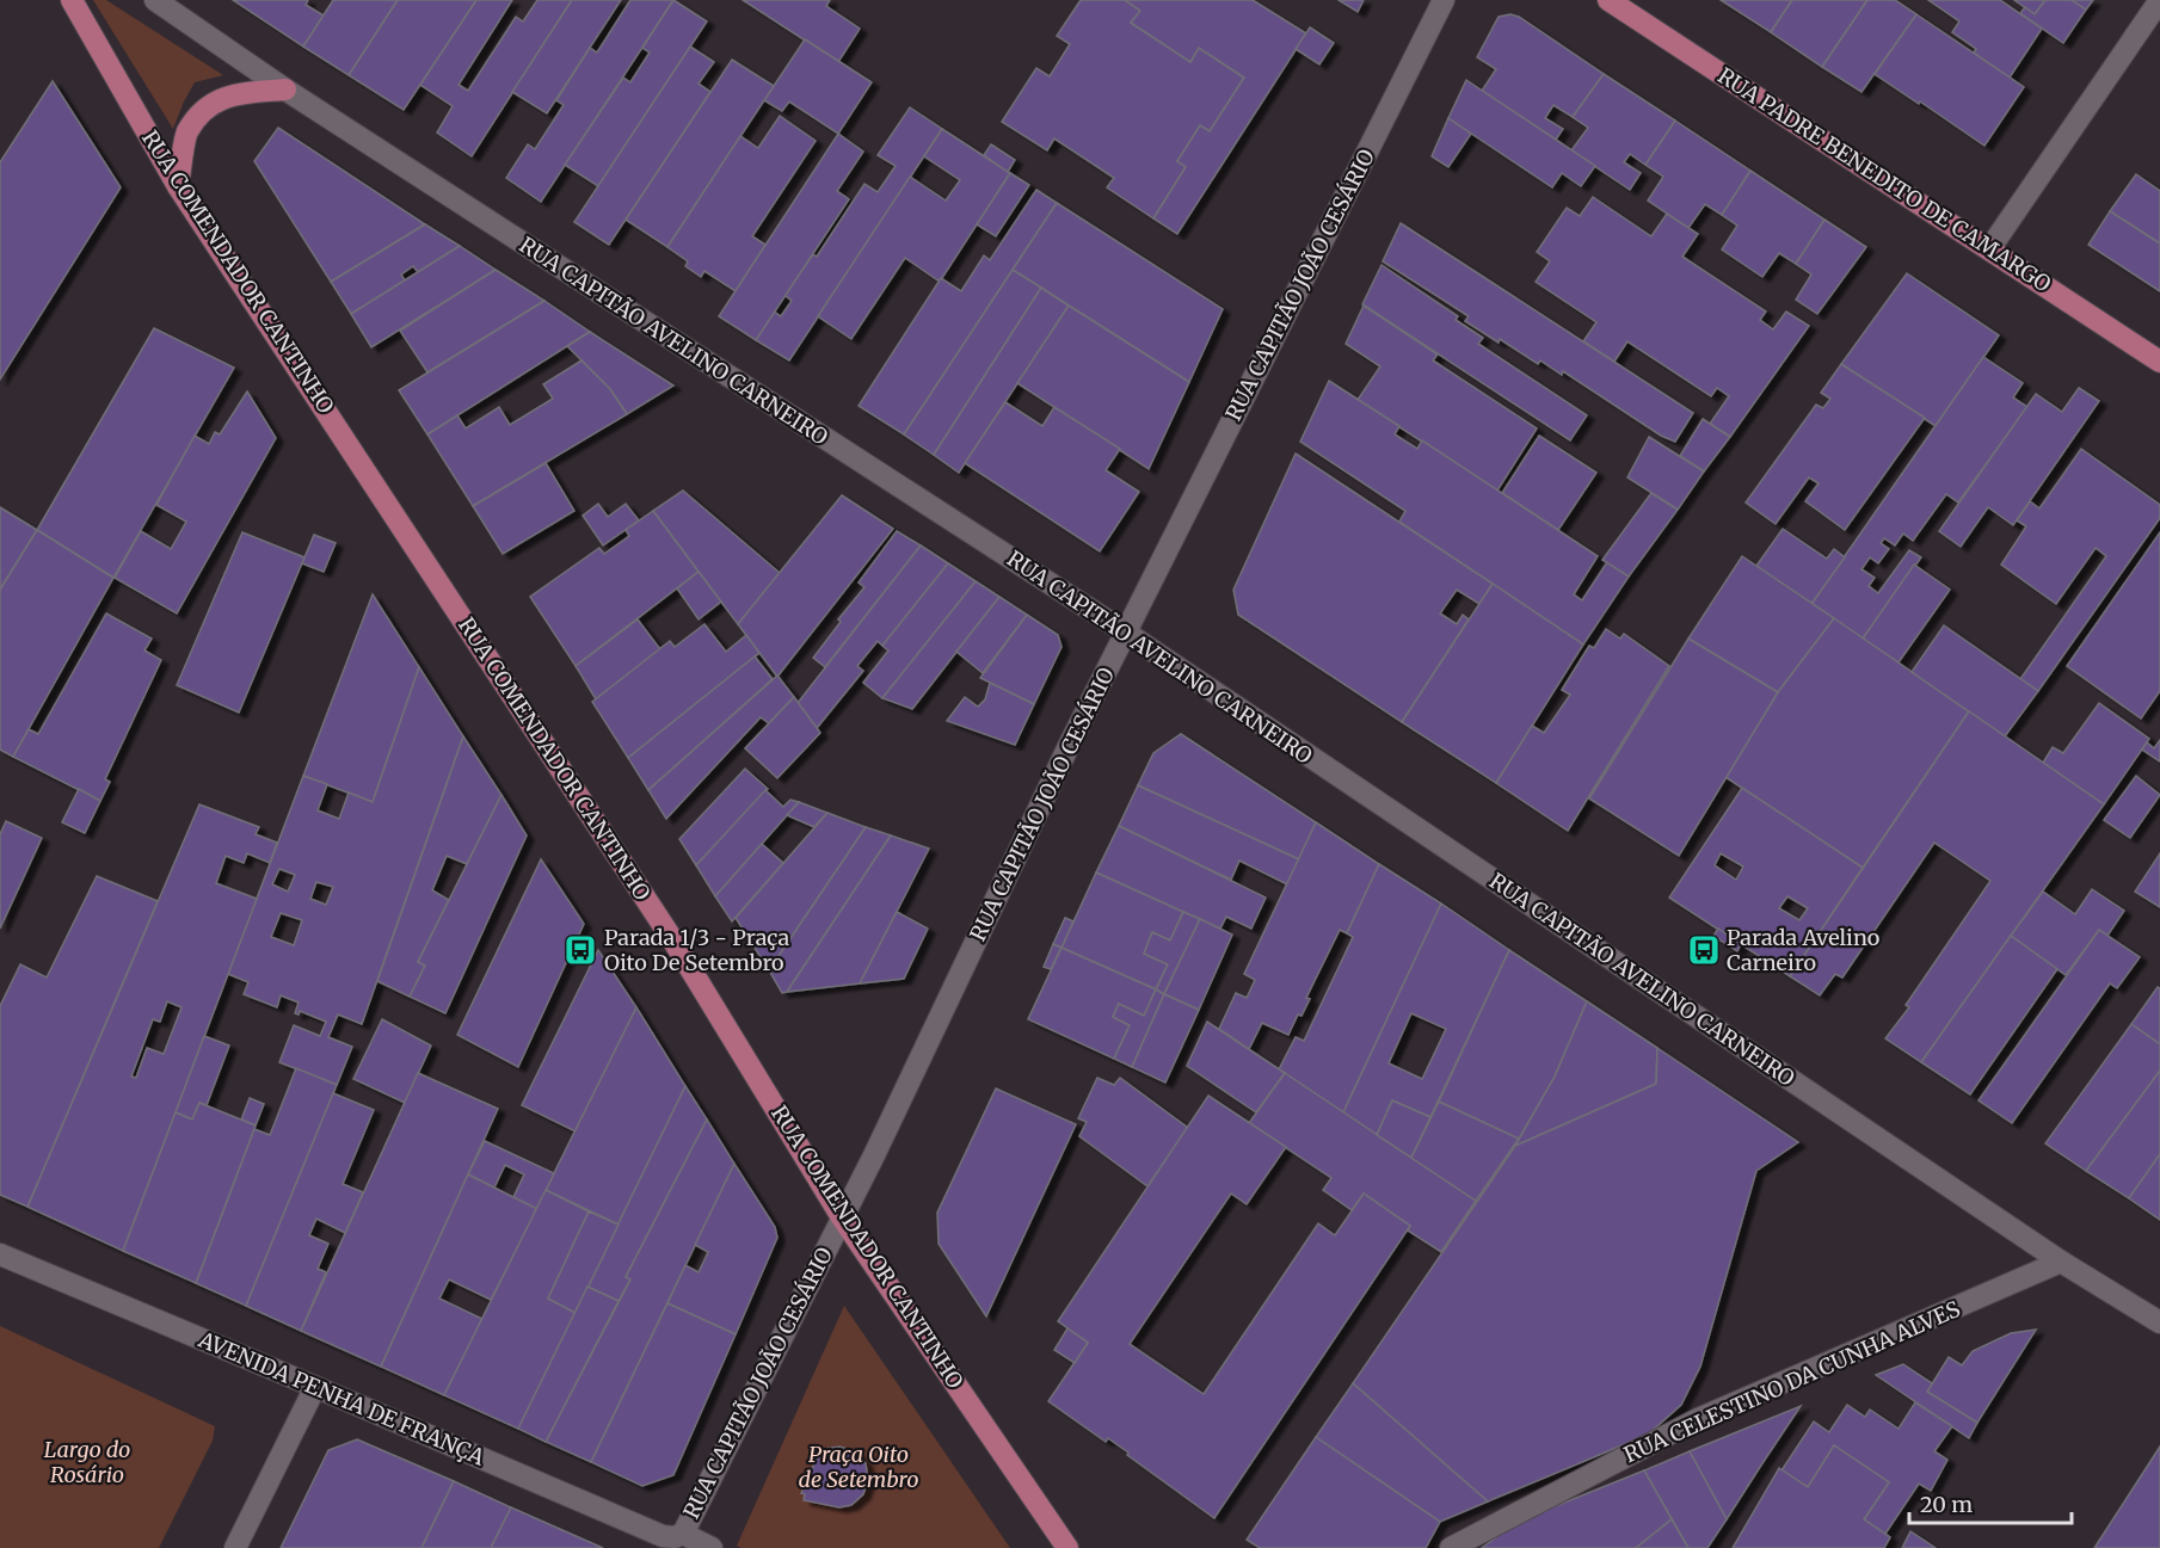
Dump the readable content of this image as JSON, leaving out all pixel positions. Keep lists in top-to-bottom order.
{
  "streets": {
    "main road": ["RUA PADRE BENEDITO DE CAMARGO", "RUA COMENDADOR CANTINHO"],
    "street": [
      "RUA CAPITÃO JOÃO CESÁRIO",
      "RUA CAPITÃO AVELINO CARNEIRO",
      "RUA CELESTINO DA CUNHA ALVES",
      "AVENIDA PENHA DE FRANÇA"
    ]
  },
  "crossings": [
    ["RUA COMENDADOR CANTINHO", "RUA CAPITÃO JOÃO CESÁRIO"],
    ["RUA CAPITÃO JOÃO CESÁRIO", "RUA CAPITÃO AVELINO CARNEIRO"],
    ["RUA CAPITÃO JOÃO CESÁRIO", "AVENIDA PENHA DE FRANÇA"],
    ["RUA CAPITÃO AVELINO CARNEIRO", "RUA CELESTINO DA CUNHA ALVES"]
  ],
  "parks": ["Largo do Rosário", "Praça Oito de Setembro"],
  "places": {
    "bus stop": ["Parada 1/3 - Praça Oito De Setembro", "Parada Avelino Carneiro"]
  },
  "scale_bar": "20 m"
}
